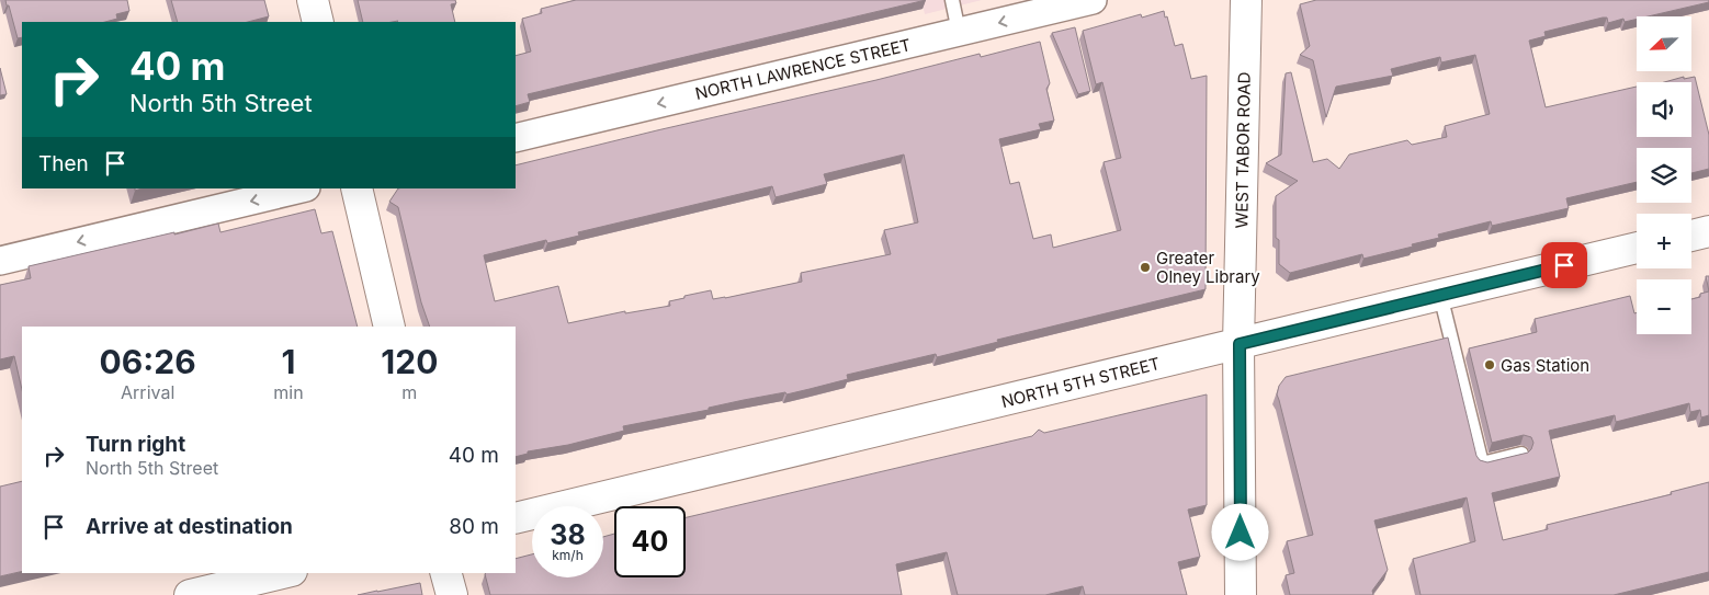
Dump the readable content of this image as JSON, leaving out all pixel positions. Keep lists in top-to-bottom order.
{
  "streets": {
    "street": ["NORTH LAWRENCE STREET", "WEST TABOR ROAD", "NORTH 5TH STREET"]
  },
  "crossings": [
    ["WEST TABOR ROAD", "NORTH 5TH STREET"]
  ],
  "one_way": ["NORTH LAWRENCE STREET"],
  "places": ["Greater Olney Library", "Gas Station"],
  "north": "bottom left",
  "page": {
    "map_buttons": ["+", "−"],
    "turn": ["40 m", "North 5th Street"],
    "then": "Then",
    "eta": [
      "06:26",
      "Arrival",
      "1",
      "min",
      "120",
      "m"
    ],
    "list": [
      {
        "name": "Turn right",
        "note": "North 5th Street",
        "value": "40 m"
      },
      {
        "name": "Arrive at destination",
        "value": "80 m"
      }
    ],
    "speed": "38 km/h",
    "limit": "40"
  }
}
